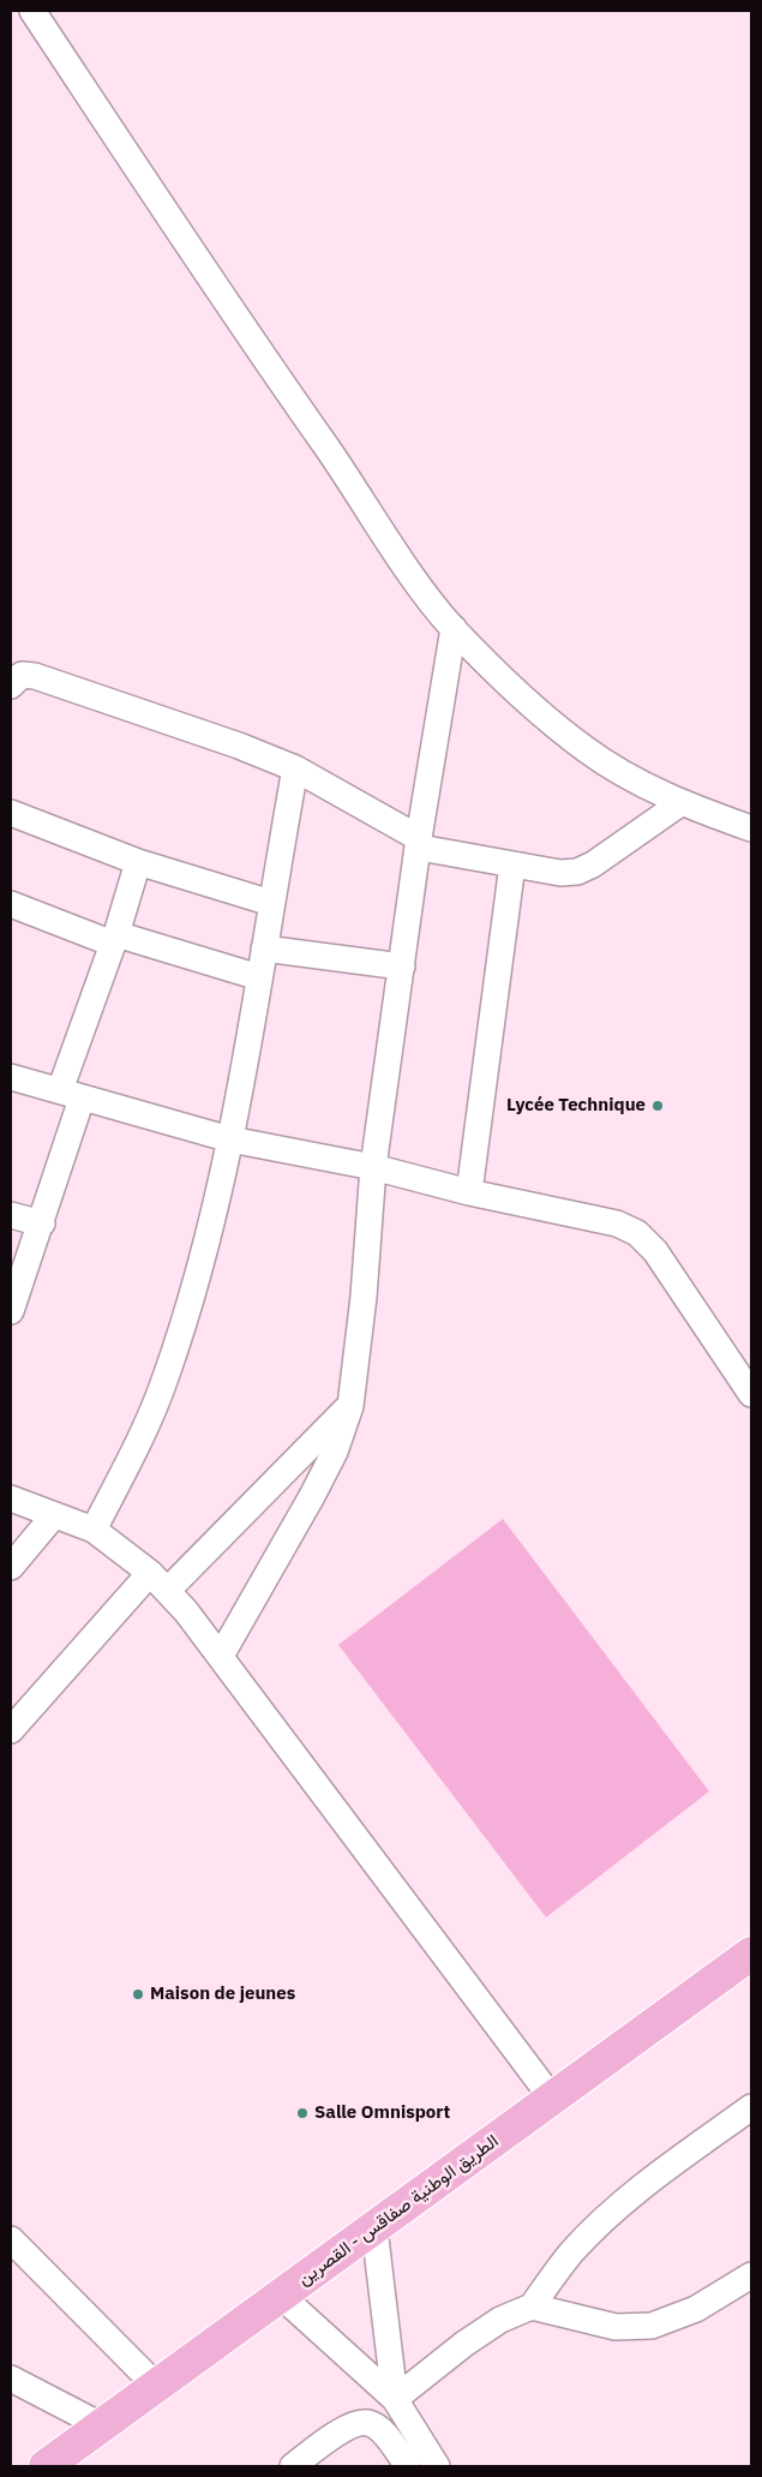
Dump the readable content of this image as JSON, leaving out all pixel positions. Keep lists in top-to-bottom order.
{
  "streets": {
    "main road": ["الطريق الوطنية صفاقس - القصرين"]
  },
  "places": ["Lycée Technique", "Maison de jeunes", "Salle Omnisport"]
}
